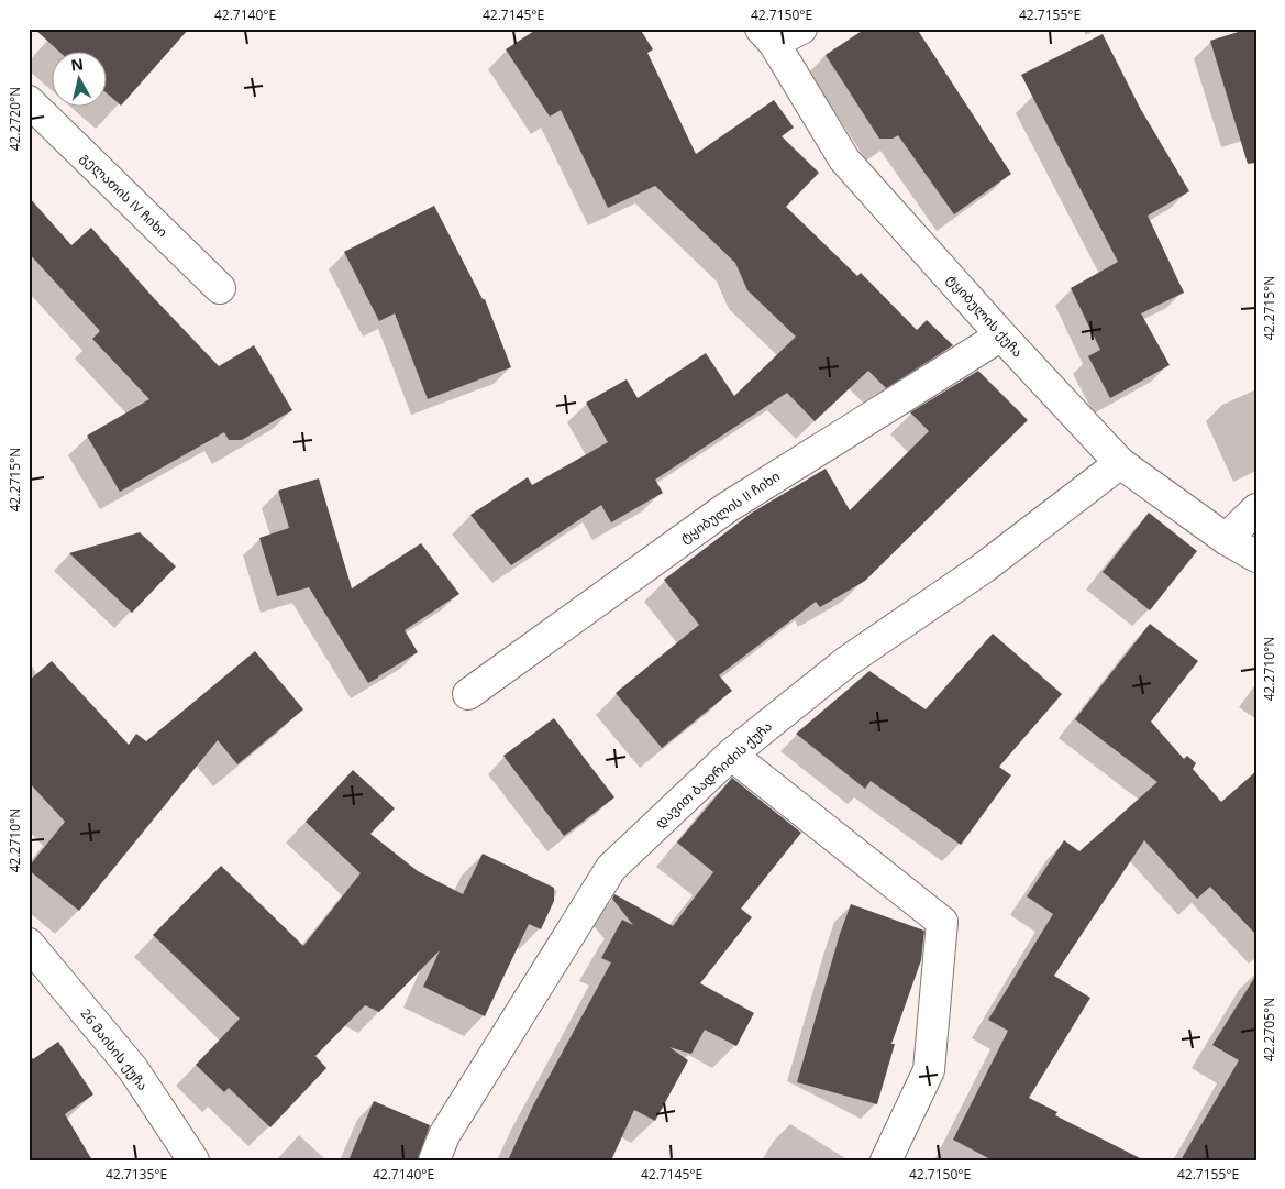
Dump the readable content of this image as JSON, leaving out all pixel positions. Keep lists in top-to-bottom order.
{
  "streets": {
    "street": [
      "გელათის IV ჩიხი",
      "ტყიბულის ქუჩა",
      "ტყიბულის II ჩიხი",
      "დავით ბადრიძის ქუჩა",
      "26 მაისის ქუჩა"
    ]
  },
  "crossings": [
    ["ტყიბულის ქუჩა", "ტყიბულის II ჩიხი"],
    ["ტყიბულის ქუჩა", "დავით ბადრიძის ქუჩა"]
  ],
  "north": "top",
  "coordinates": [
    "42.7140°E",
    "42.7145°E",
    "42.7150°E",
    "42.7155°E",
    "42.2720°N",
    "42.2715°N",
    "42.2710°N",
    "42.2705°N",
    "42.7135°E"
  ]
}
